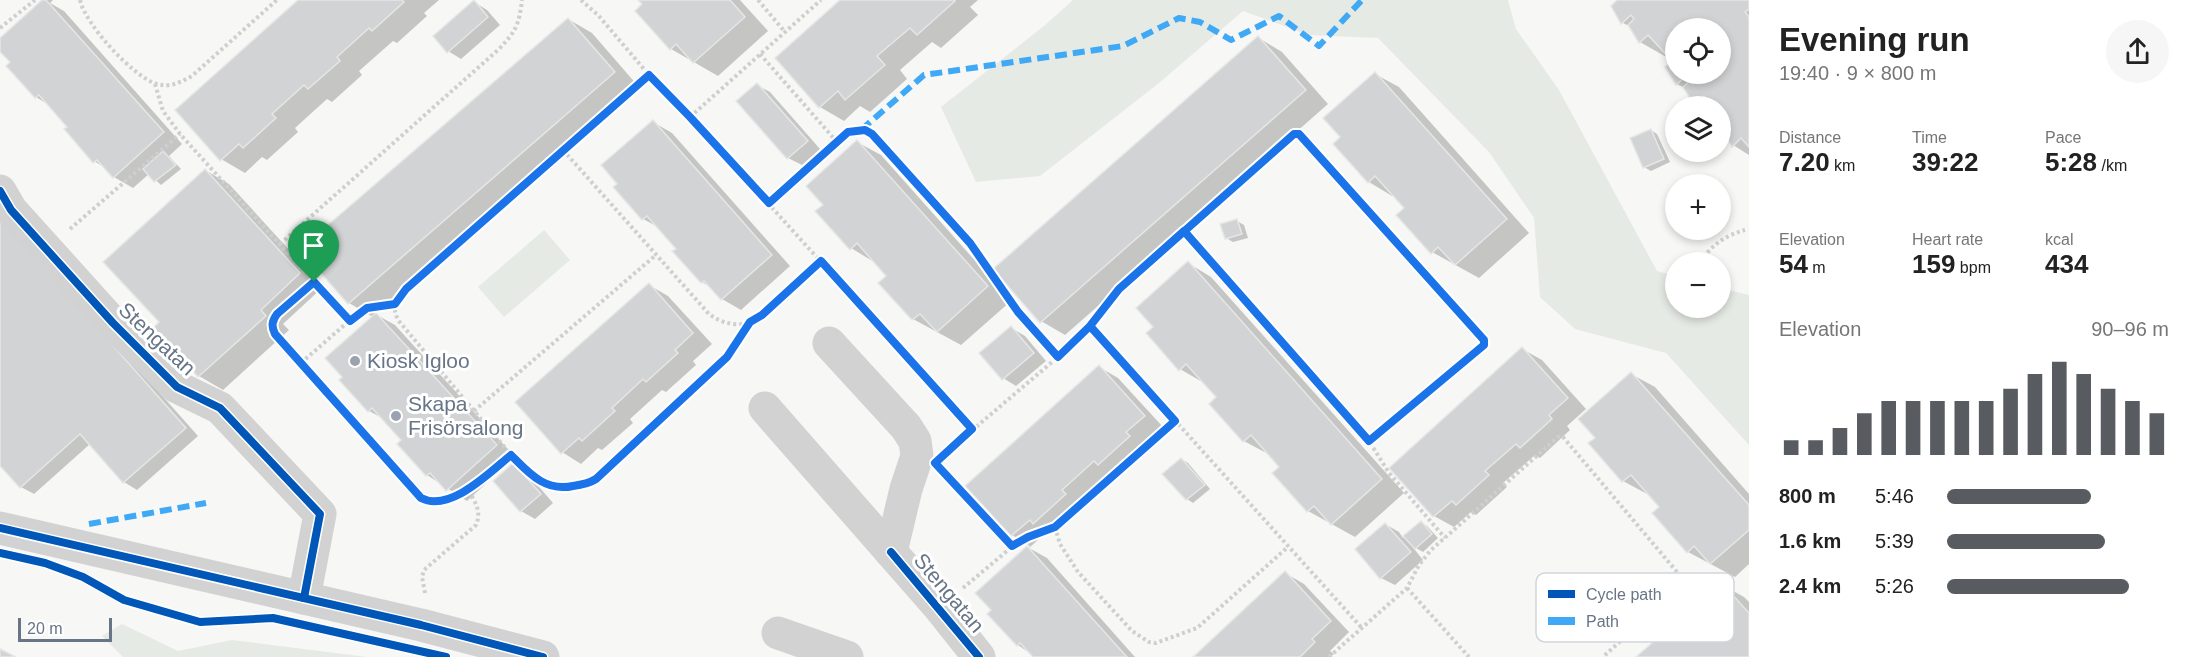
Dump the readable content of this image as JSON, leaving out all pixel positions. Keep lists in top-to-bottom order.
{
  "streets": {
    "street": ["Stengatan"]
  },
  "places": ["Kiosk Igloo", "Skapa Frisörsalong"],
  "legend": ["Cycle path", "Path"],
  "scale_bar": "20 m",
  "page": {
    "heading": ["Evening run", "19:40 · 9 × 800 m"],
    "map_buttons": ["+", "−"],
    "stats": [
      ["Distance", "7.20 km"],
      ["Time", "39:22"],
      ["Pace", "5:28 /km"],
      ["Elevation", "54 m"],
      ["Heart rate", "159 bpm"],
      ["kcal", "434"]
    ],
    "chart": ["Elevation", "90–96 m"],
    "list": [
      {
        "name": "800 m",
        "note": "5:46"
      },
      {
        "name": "1.6 km",
        "note": "5:39"
      },
      {
        "name": "2.4 km",
        "note": "5:26"
      }
    ],
    "scale": "20 m"
  }
}
